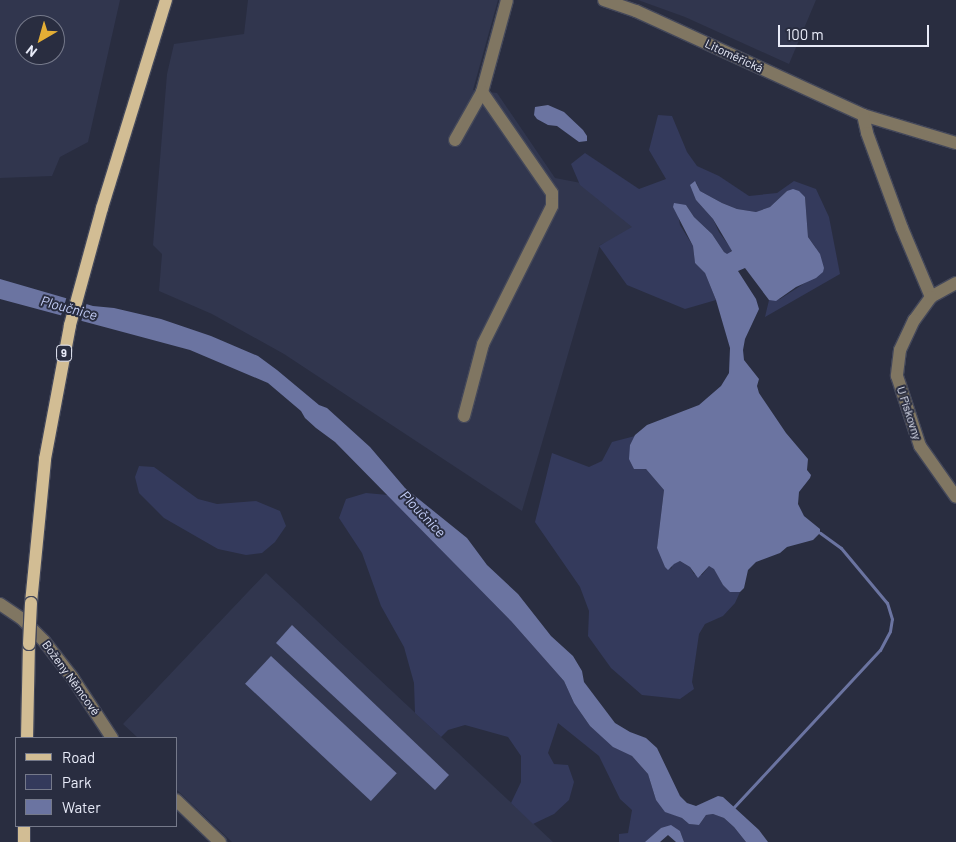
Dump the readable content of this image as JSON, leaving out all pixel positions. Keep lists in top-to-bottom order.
{
  "streets": {
    "main road": ["9"],
    "street": ["Litoměřická", "U Pískovny", "Boženy Němcové"]
  },
  "water": ["Ploučnice"],
  "legend": ["Road", "Park", "Water"],
  "scale_bar": "100 m",
  "north": "bottom left"
}
